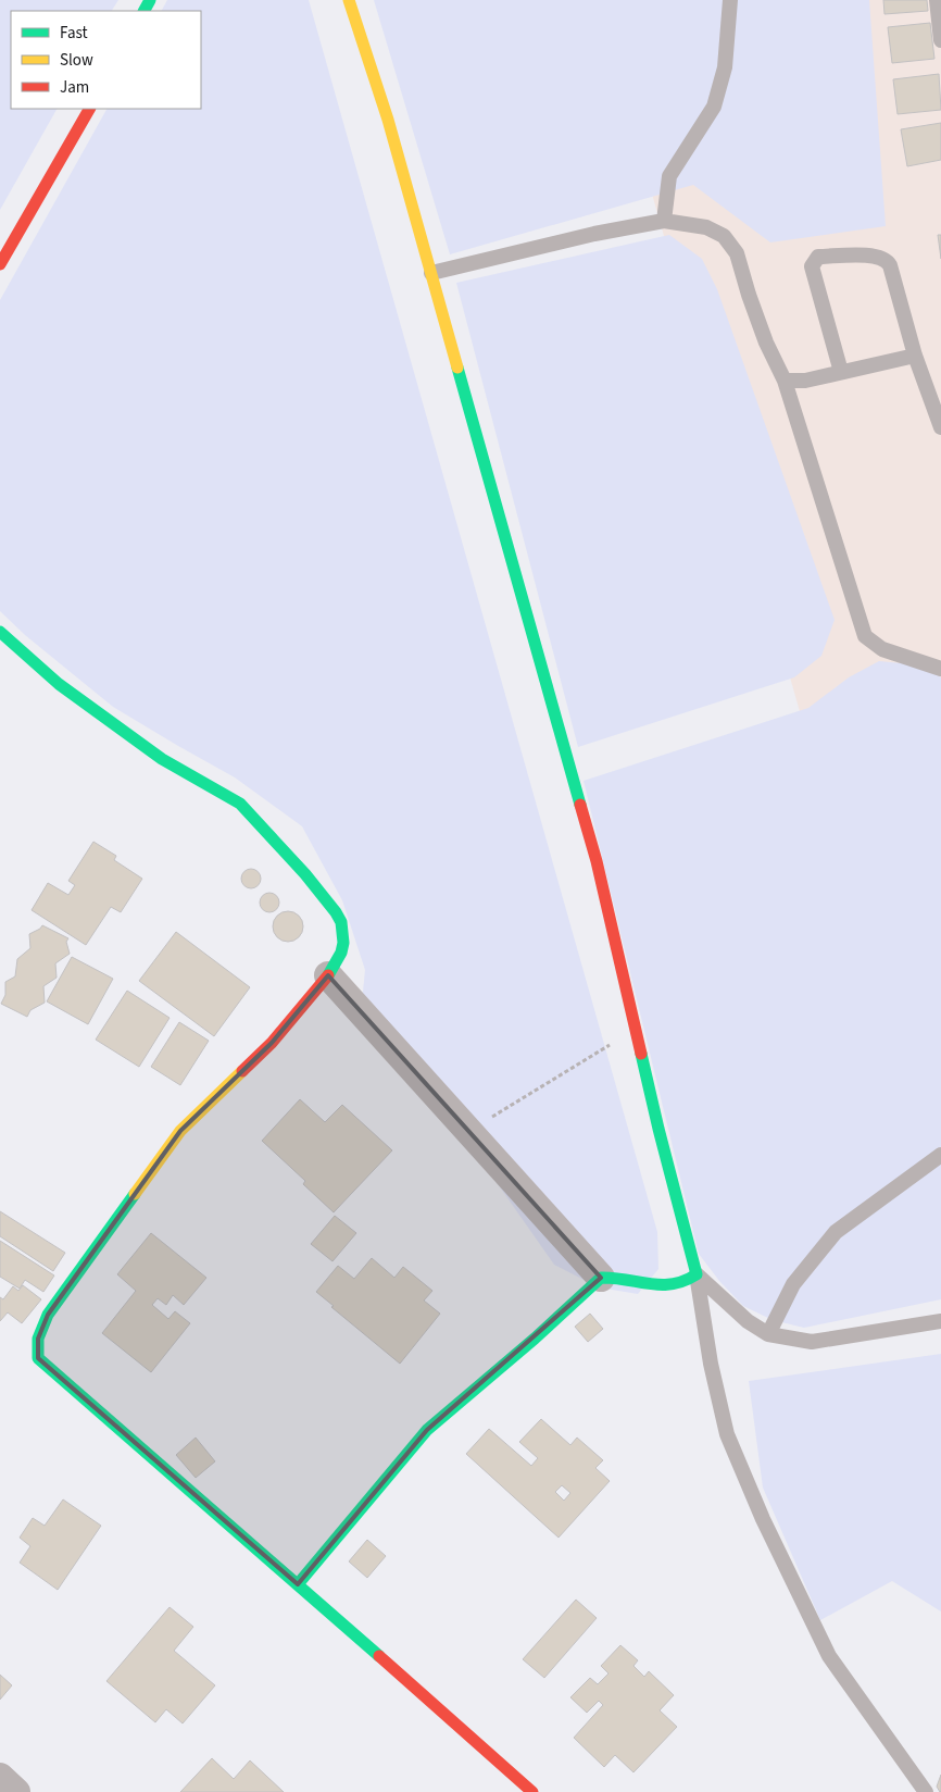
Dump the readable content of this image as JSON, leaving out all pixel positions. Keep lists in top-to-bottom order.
{
  "legend": ["Fast", "Slow", "Jam"]
}
